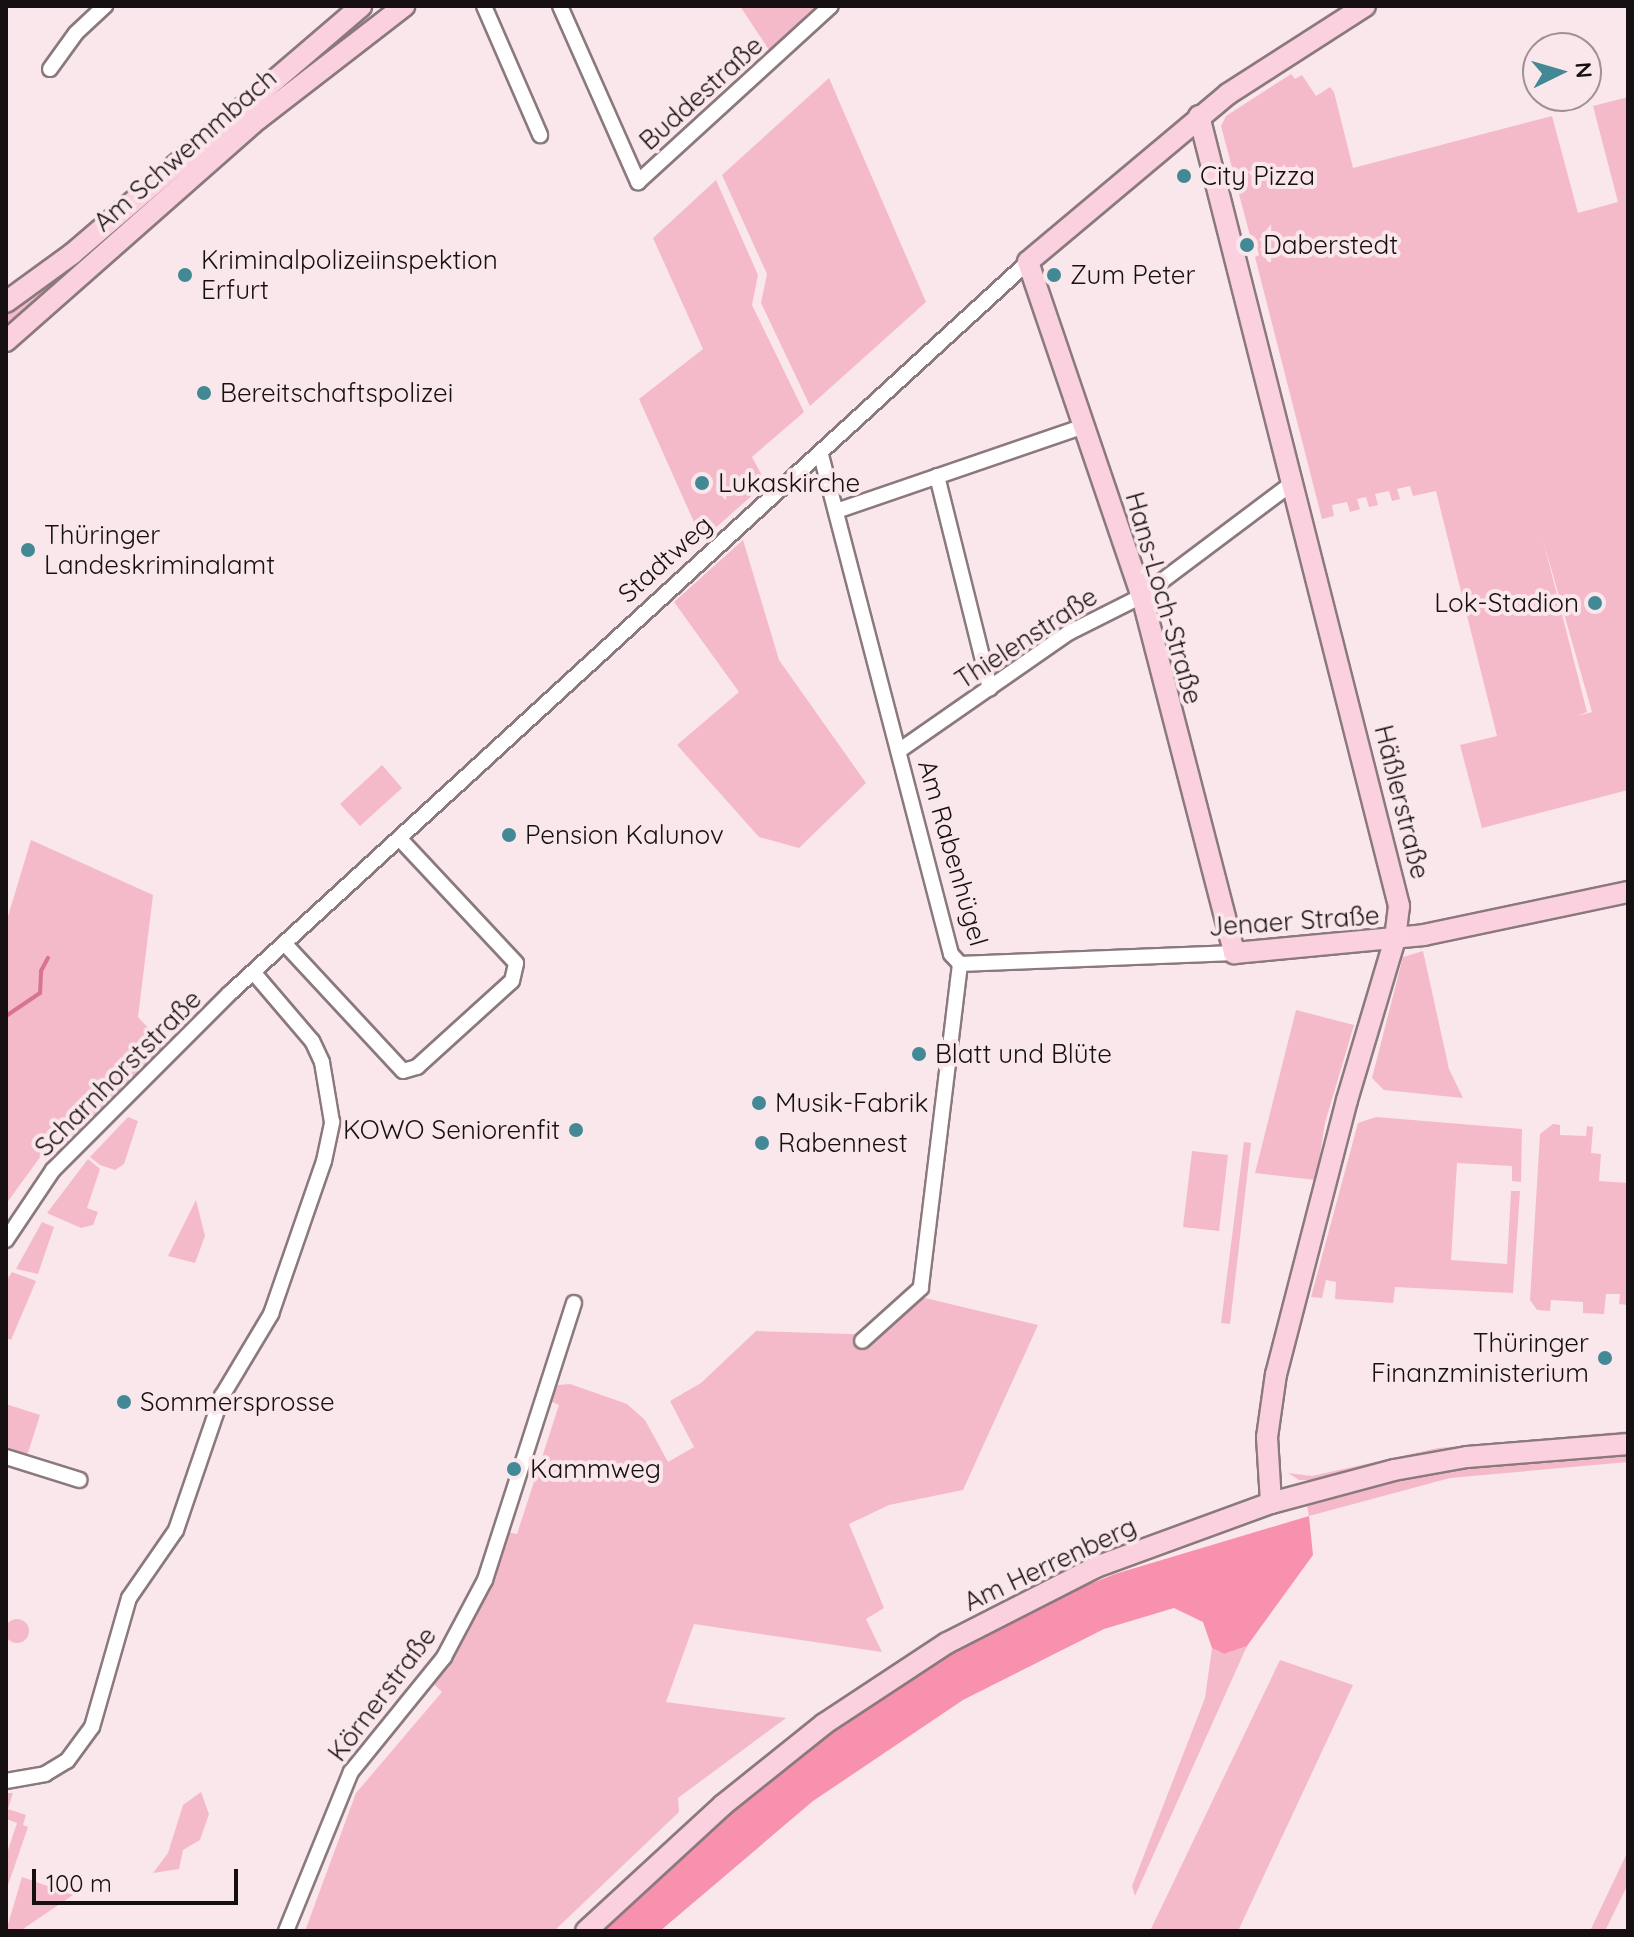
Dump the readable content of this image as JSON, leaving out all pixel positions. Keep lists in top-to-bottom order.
{
  "streets": {
    "street": [
      "Buddestraße",
      "Am Schwemmbach",
      "Stadtweg",
      "Hans-Loch-Straße",
      "Thielenstraße",
      "Häßlerstraße",
      "Am Rabenhügel",
      "Jenaer Straße",
      "Scharnhorststraße",
      "Am Herrenberg",
      "Körnerstraße"
    ]
  },
  "crossings": [
    ["Stadtweg", "Hans-Loch-Straße"],
    ["Stadtweg", "Häßlerstraße"],
    ["Stadtweg", "Am Rabenhügel"],
    ["Stadtweg", "Scharnhorststraße"],
    ["Hans-Loch-Straße", "Thielenstraße"],
    ["Hans-Loch-Straße", "Jenaer Straße"],
    ["Thielenstraße", "Häßlerstraße"],
    ["Thielenstraße", "Am Rabenhügel"],
    ["Häßlerstraße", "Jenaer Straße"],
    ["Häßlerstraße", "Am Herrenberg"],
    ["Am Rabenhügel", "Jenaer Straße"]
  ],
  "places": [
    "City Pizza",
    "Daberstedt",
    "Kriminalpolizeiinspektion Erfurt",
    "Zum Peter",
    "Bereitschaftspolizei",
    "Lukaskirche",
    "Thüringer Landeskriminalamt",
    "Lok-Stadion",
    "Pension Kalunov",
    "Blatt und Blüte",
    "Musik-Fabrik",
    "KOWO Seniorenfit",
    "Rabennest",
    "Thüringer Finanzministerium",
    "Sommersprosse",
    "Kammweg"
  ],
  "scale_bar": "100 m",
  "north": "right"
}
